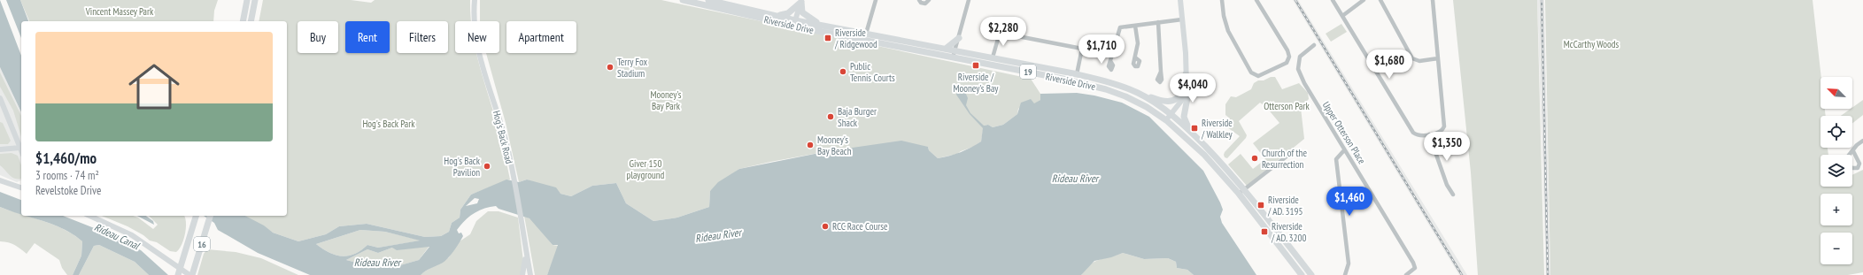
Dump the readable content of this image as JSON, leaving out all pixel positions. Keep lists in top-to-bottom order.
{
  "streets": {
    "main road": [
      "Riverside Drive",
      "19",
      "Hog's Back Road",
      "16"
    ],
    "street": ["Upper Otterson Place"]
  },
  "water": ["Rideau River", "Rideau Canal"],
  "parks": [
    "Vincent Massey Park",
    "McCarthy Woods",
    "Mooney's Bay Park",
    "Otterson Park",
    "Hog's Back Park",
    "Giver 150 playground"
  ],
  "places": {
    "transit": [
      "Riverside / Ridgewood",
      "Riverside / Mooney's Bay",
      "Riverside / Walkley",
      "Riverside / AD. 3195",
      "Riverside / AD. 3200"
    ],
    "other": [
      "Terry Fox Stadium",
      "Public Tennis Courts",
      "Baja Burger Shack",
      "Mooney's Bay Beach",
      "Church of the Resurrection",
      "Hog's Back Pavilion",
      "RCC Race Course"
    ]
  },
  "north": "top left",
  "page": {
    "price": [
      "$2,280",
      "$1,710",
      "$1,680",
      "$4,040",
      "$1,350",
      "$1,460"
    ],
    "chip": [
      "Buy",
      "Rent",
      "Filters",
      "New",
      "Apartment"
    ],
    "list": [
      {
        "name": "$1,460/mo",
        "note": "3 rooms · 74 m² · Revelstoke Drive"
      }
    ],
    "map_buttons": ["+", "−"]
  }
}
